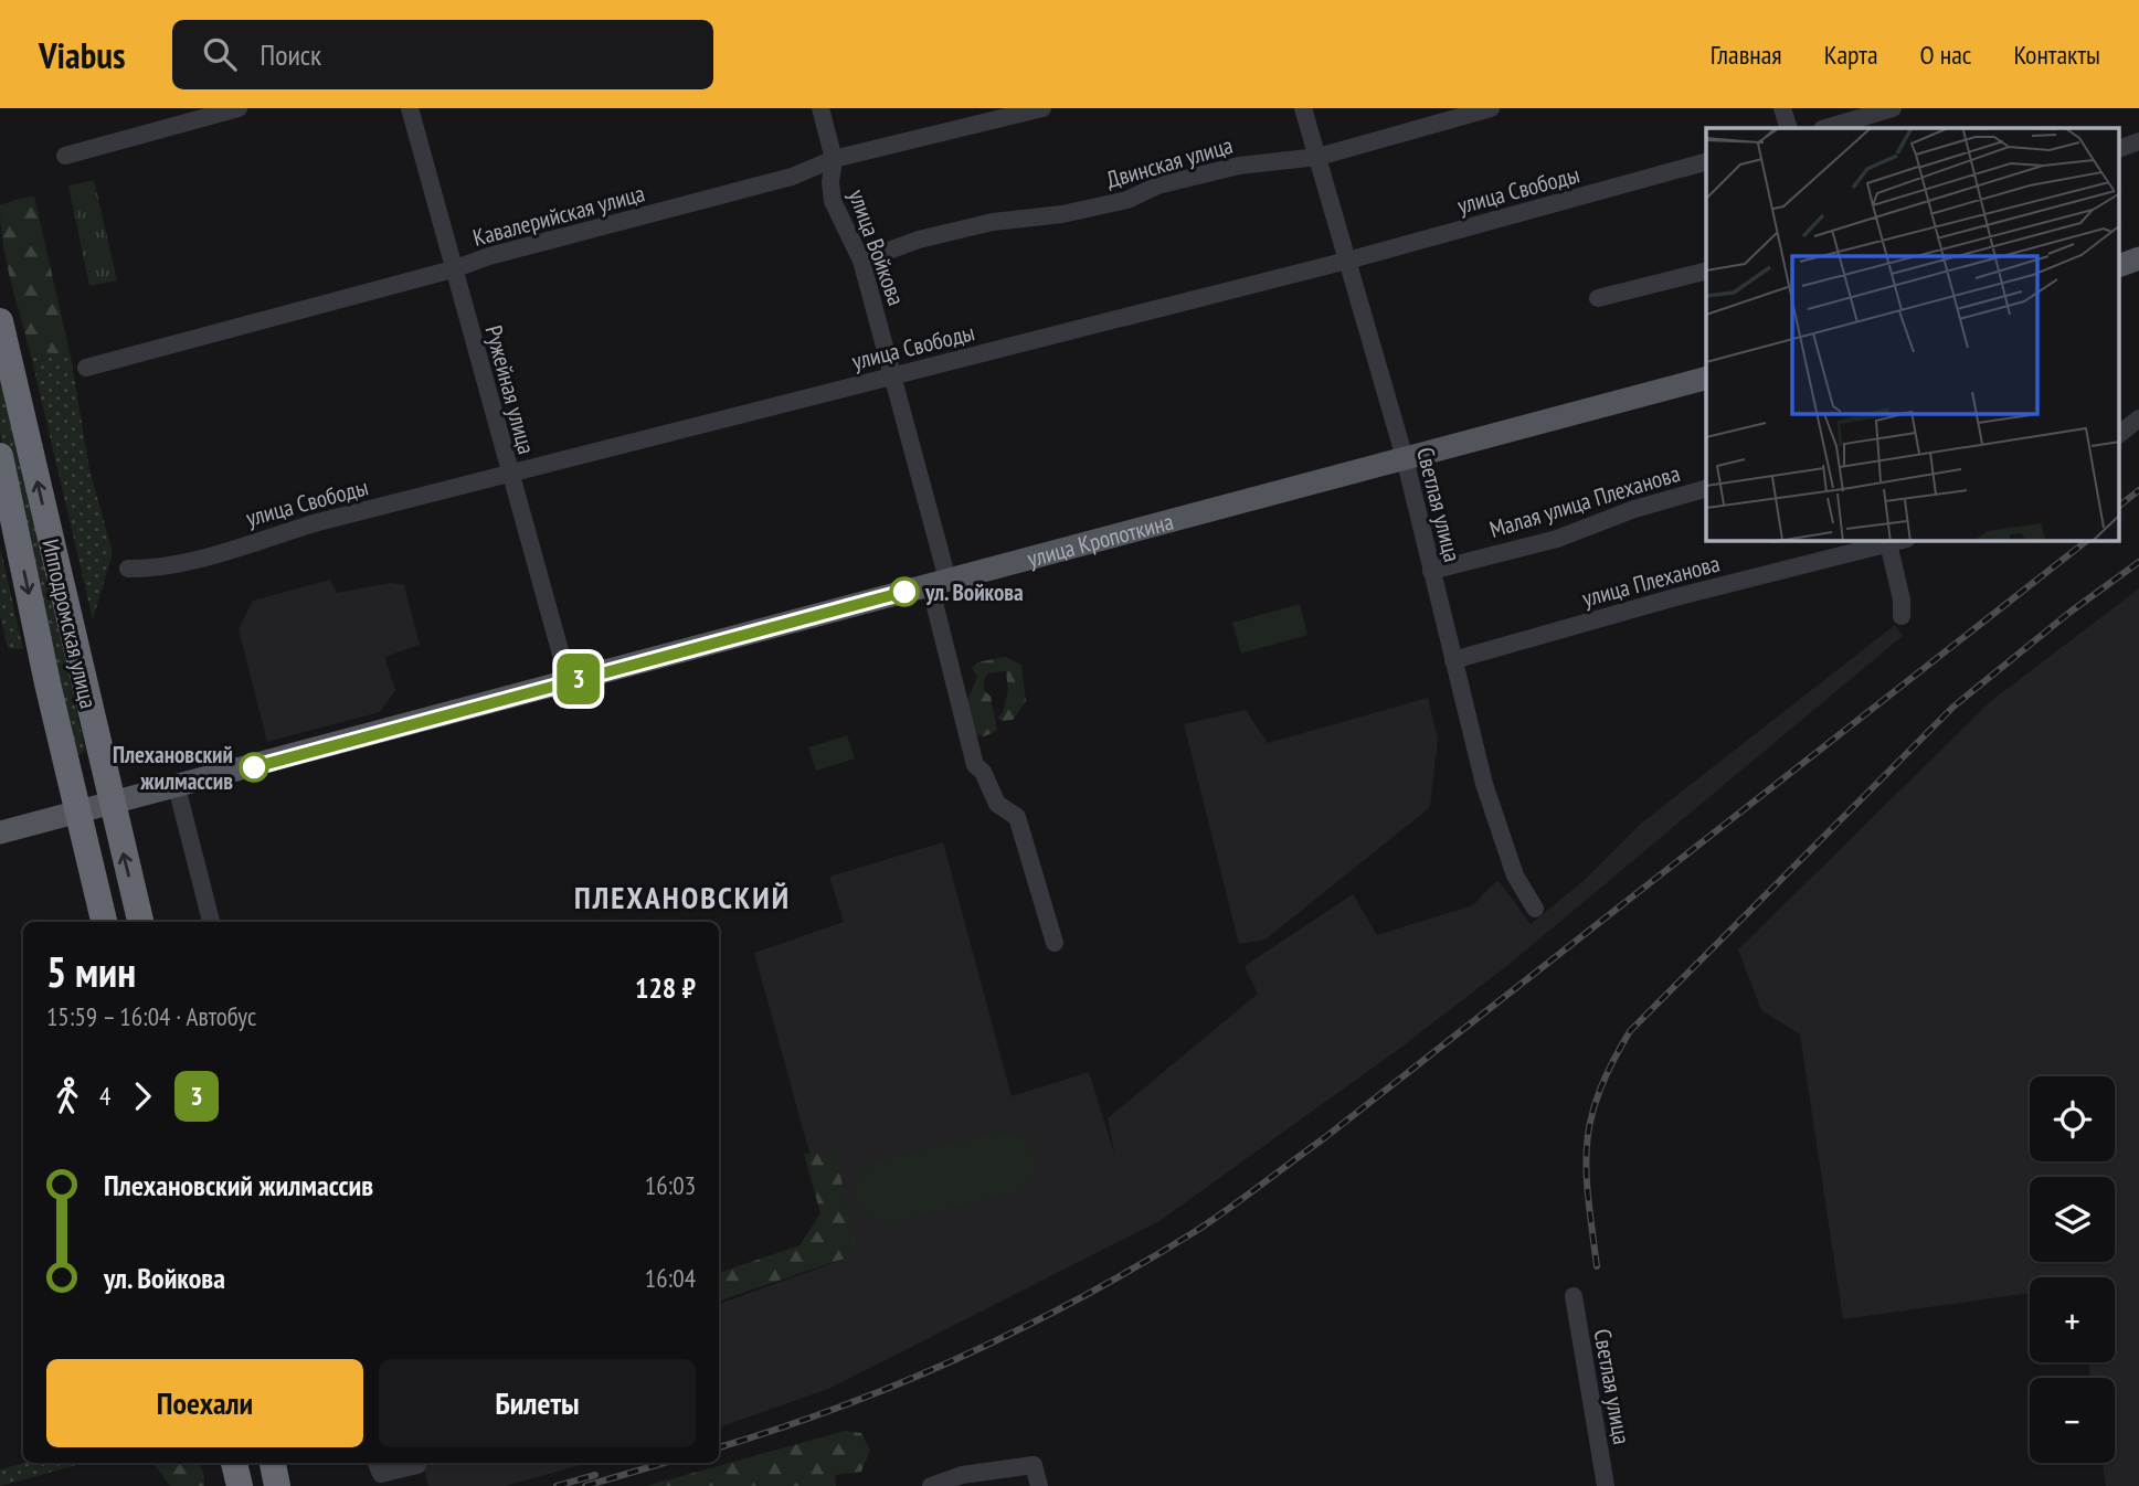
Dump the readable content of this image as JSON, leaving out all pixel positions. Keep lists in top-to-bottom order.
{
  "streets": {
    "highway": ["Ипподромская улица"],
    "main road": ["улица Кропоткина"],
    "street": [
      "Двинская улица",
      "улица Свободы",
      "Кавалерийская улица",
      "улица Войкова",
      "Ружейная улица",
      "Малая улица Плеханова",
      "Светлая улица",
      "улица Плеханова"
    ]
  },
  "crossings": [
    ["Двинская улица", "улица Войкова"],
    ["Двинская улица", "Светлая улица"],
    ["улица Свободы", "улица Войкова"],
    ["улица Свободы", "Ружейная улица"],
    ["улица Свободы", "Светлая улица"],
    ["Кавалерийская улица", "улица Войкова"],
    ["Кавалерийская улица", "Ружейная улица"],
    ["улица Войкова", "улица Кропоткина"],
    ["Ружейная улица", "улица Кропоткина"],
    ["Малая улица Плеханова", "Светлая улица"],
    ["Светлая улица", "улица Кропоткина"],
    ["Светлая улица", "улица Плеханова"],
    ["улица Кропоткина", "Ипподромская улица"]
  ],
  "districts": ["ПЛЕХАНОВСКИЙ"],
  "places": ["ул. Войкова", "Плехановский жилмассив"],
  "lines": ["bus line 3"],
  "page": {
    "header": "Viabus",
    "search": "Поиск",
    "nav": [
      "Главная",
      "Карта",
      "О нас",
      "Контакты"
    ],
    "on_map": "3",
    "heading": ["5 мин", "15:59 – 16:04 · Автобус", "128 ₽"],
    "legs": ["4", "3"],
    "map_buttons": ["+", "−"],
    "list": [
      {
        "name": "Плехановский жилмассив",
        "value": "16:03"
      },
      {
        "name": "ул. Войкова",
        "value": "16:04"
      }
    ],
    "buttons": ["Поехали", "Билеты"]
  }
}
